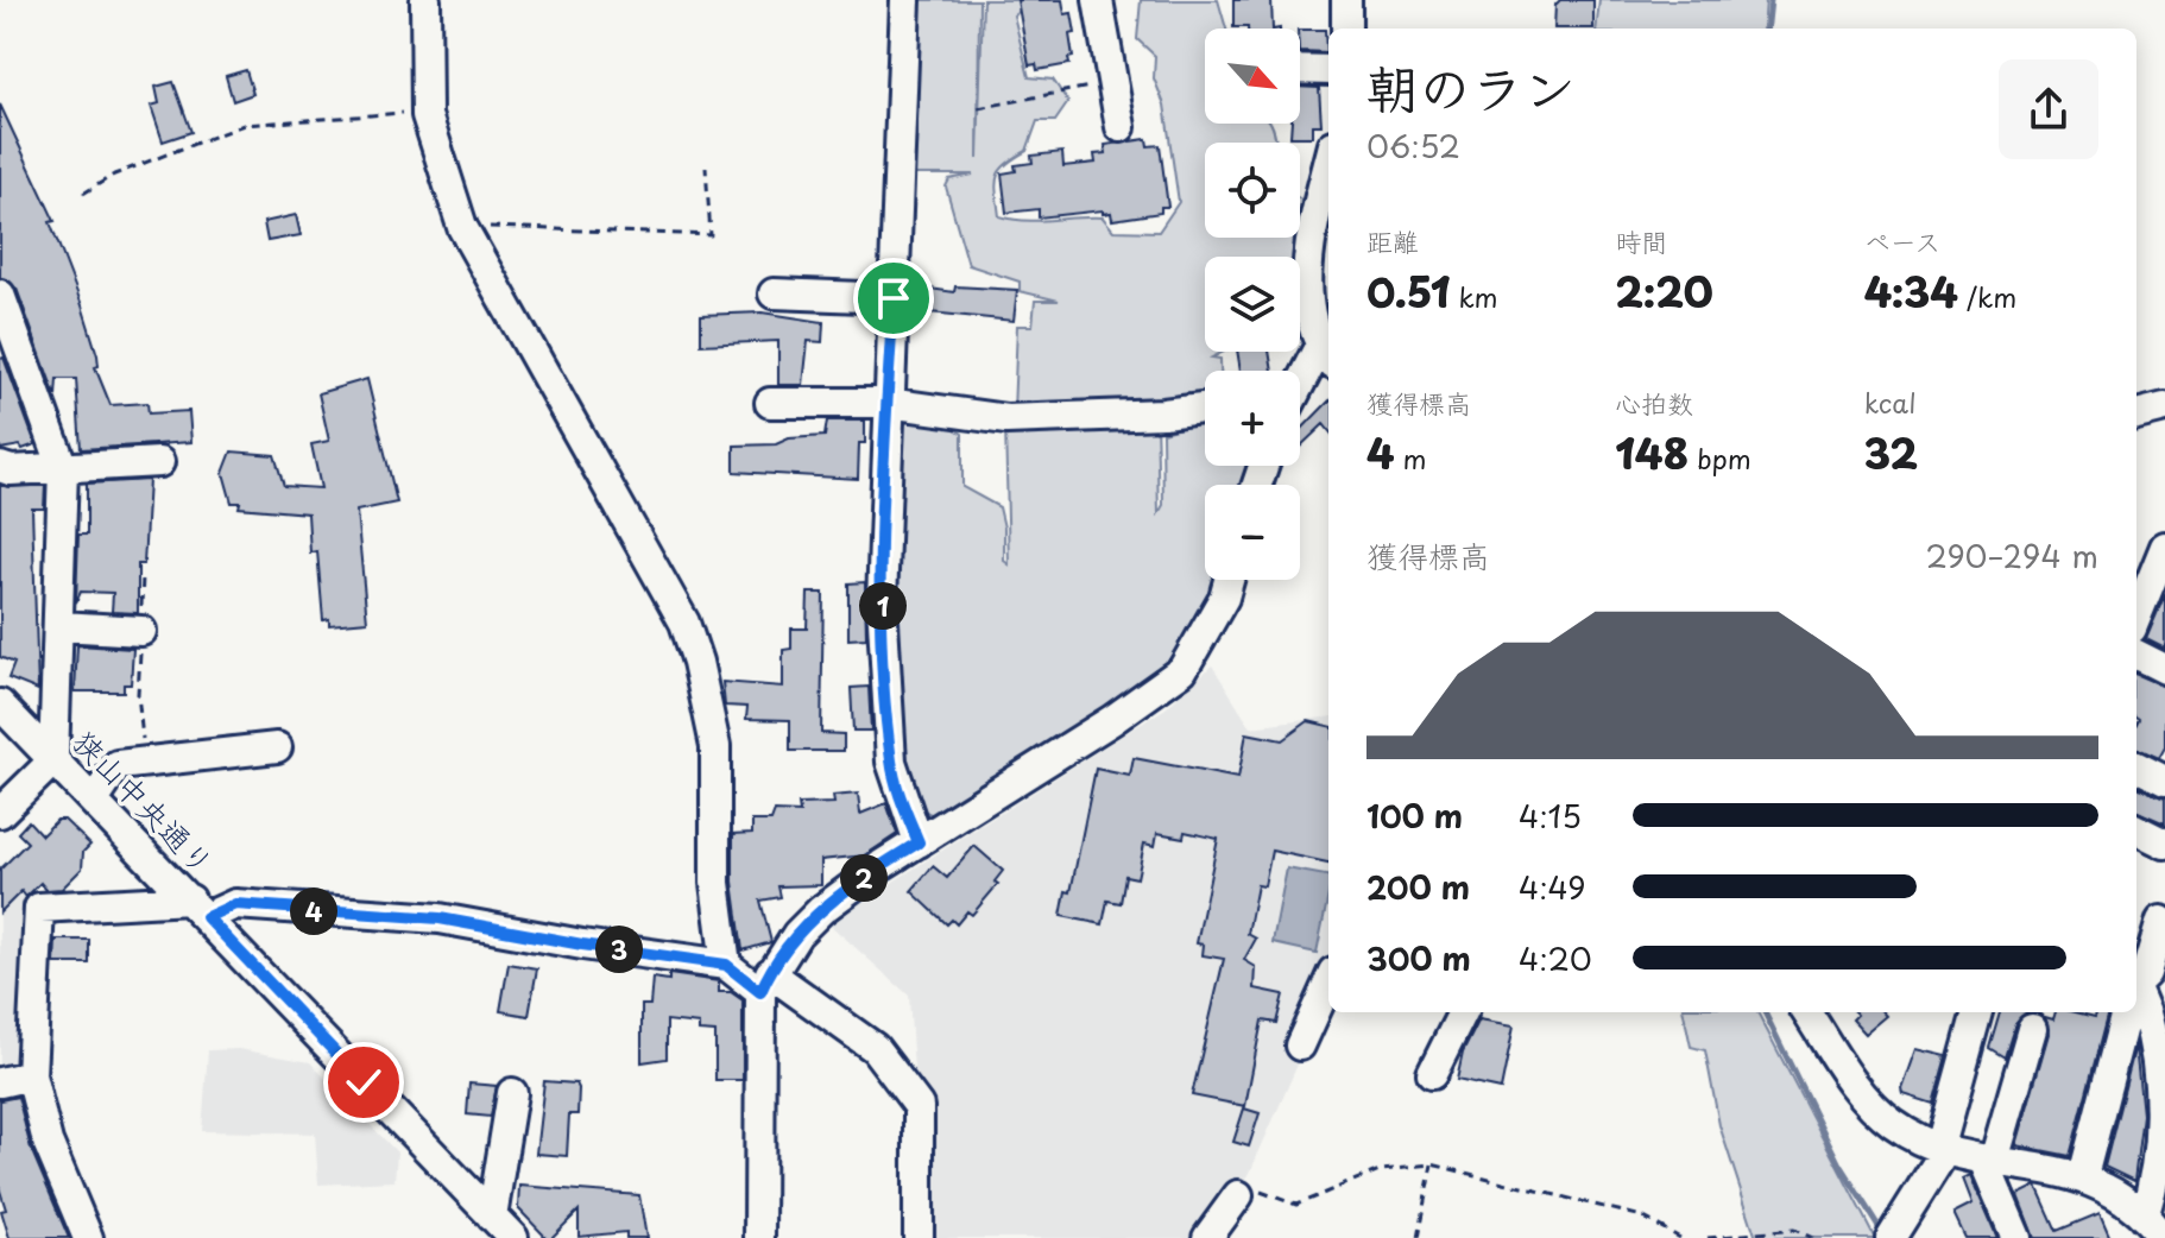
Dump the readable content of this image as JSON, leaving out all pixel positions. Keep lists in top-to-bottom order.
{
  "streets": {
    "street": ["狭山中央通り"]
  },
  "north": "bottom right",
  "page": {
    "map_buttons": ["+", "−"],
    "heading": ["朝のラン", "06:52"],
    "stats": [
      ["距離", "0.51 km"],
      ["時間", "2:20"],
      ["ペース", "4:34 /km"],
      ["獲得標高", "4 m"],
      ["心拍数", "148 bpm"],
      ["kcal", "32"]
    ],
    "chart": ["獲得標高", "290–294 m"],
    "pins": [
      "1",
      "2",
      "4",
      "3"
    ],
    "list": [
      {
        "name": "100 m",
        "note": "4:15"
      },
      {
        "name": "200 m",
        "note": "4:49"
      },
      {
        "name": "300 m",
        "note": "4:20"
      }
    ]
  }
}
